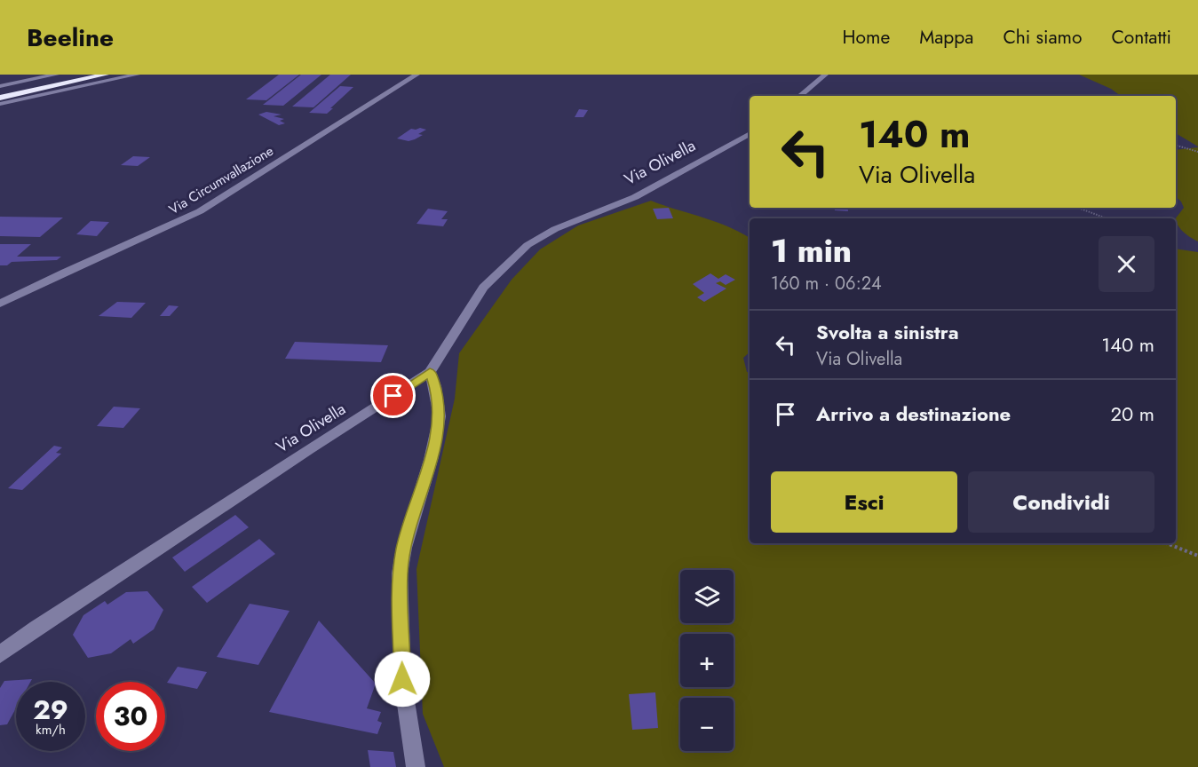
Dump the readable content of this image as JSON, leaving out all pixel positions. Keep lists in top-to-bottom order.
{
  "streets": {
    "street": ["Via Olivella", "Via Circumvallazione"]
  },
  "page": {
    "header": "Beeline",
    "nav": [
      "Home",
      "Mappa",
      "Chi siamo",
      "Contatti"
    ],
    "turn": ["140 m", "Via Olivella"],
    "heading": ["1 min", "160 m · 06:24"],
    "list": [
      {
        "name": "Svolta a sinistra",
        "note": "Via Olivella",
        "value": "140 m"
      },
      {
        "name": "Arrivo a destinazione",
        "value": "20 m"
      }
    ],
    "buttons": ["Esci", "Condividi"],
    "map_buttons": ["+", "−"],
    "speed": "29 km/h",
    "limit": "30"
  }
}
